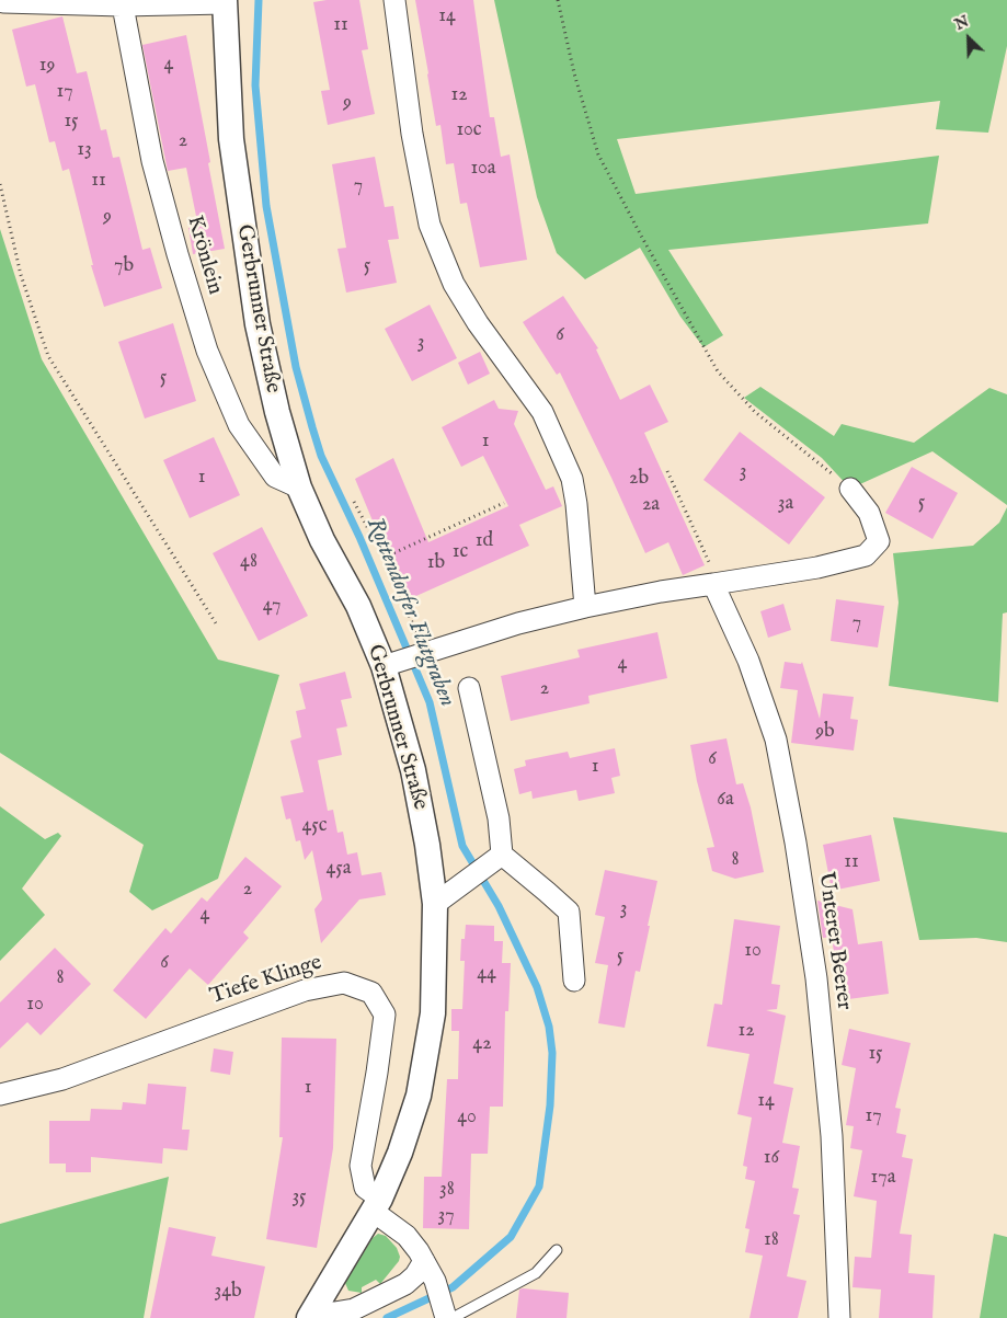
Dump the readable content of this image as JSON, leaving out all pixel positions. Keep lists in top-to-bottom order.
{
  "streets": {
    "street": [
      "Krönlein",
      "Gerbrunner Straße",
      "Unterer Beerer",
      "Tiefe Klinge"
    ]
  },
  "crossings": [
    ["Krönlein", "Gerbrunner Straße"],
    ["Gerbrunner Straße", "Tiefe Klinge"]
  ],
  "water": ["Rottendorfer Flutgraben"],
  "house_numbers": [
    "14",
    "11",
    "4",
    "19",
    "17",
    "12",
    "9",
    "15",
    "10c",
    "2",
    "13",
    "10a",
    "11",
    "7",
    "9",
    "7b",
    "5",
    "6",
    "3",
    "5",
    "1",
    "3",
    "1",
    "2b",
    "5",
    "3a",
    "2a",
    "1d",
    "1c",
    "48",
    "1b",
    "47",
    "7",
    "4",
    "2",
    "9b",
    "6",
    "1",
    "6a",
    "45c",
    "8",
    "11",
    "45a",
    "2",
    "3",
    "4",
    "10",
    "5",
    "6",
    "44",
    "8",
    "10",
    "12",
    "42",
    "15",
    "1",
    "14",
    "17",
    "40",
    "16",
    "17a",
    "38",
    "35",
    "37",
    "18",
    "34b"
  ],
  "north": "top left"
}
